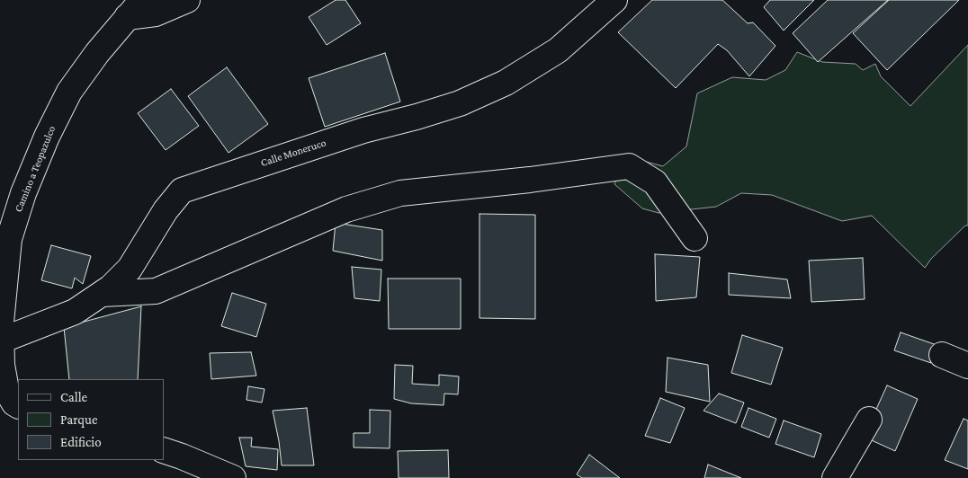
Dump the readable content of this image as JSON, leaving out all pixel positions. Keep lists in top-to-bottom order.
{
  "streets": {
    "street": ["Calle Moneruco", "Camino a Teopazulco"]
  },
  "crossings": [
    ["Calle Moneruco", "Camino a Teopazulco"]
  ],
  "legend": ["Calle", "Parque", "Edificio"]
}
